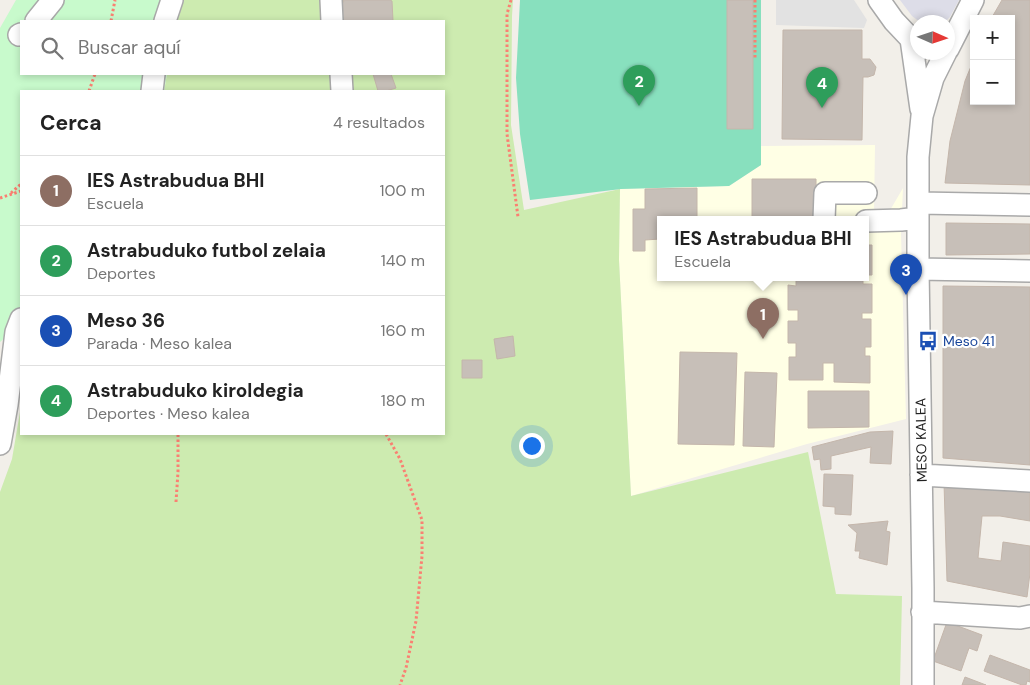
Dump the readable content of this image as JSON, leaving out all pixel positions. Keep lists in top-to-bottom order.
{
  "streets": {
    "street": ["MESO KALEA"]
  },
  "places": {
    "bus stop": ["Meso 41"]
  },
  "north": "right",
  "page": {
    "map_buttons": ["+", "−"],
    "search": "Buscar aquí",
    "pins": [
      "2",
      "4",
      "3",
      "1"
    ],
    "heading": ["Cerca", "4 resultados"],
    "list": [
      {
        "mark": "1",
        "name": "IES Astrabudua BHI",
        "note": "Escuela",
        "value": "100 m"
      },
      {
        "mark": "2",
        "name": "Astrabuduko futbol zelaia",
        "note": "Deportes",
        "value": "140 m"
      },
      {
        "mark": "3",
        "name": "Meso 36",
        "note": "Parada · Meso kalea",
        "value": "160 m"
      },
      {
        "mark": "4",
        "name": "Astrabuduko kiroldegia",
        "note": "Deportes · Meso kalea",
        "value": "180 m"
      }
    ],
    "popup": ["IES Astrabudua BHI", "Escuela"]
  }
}
